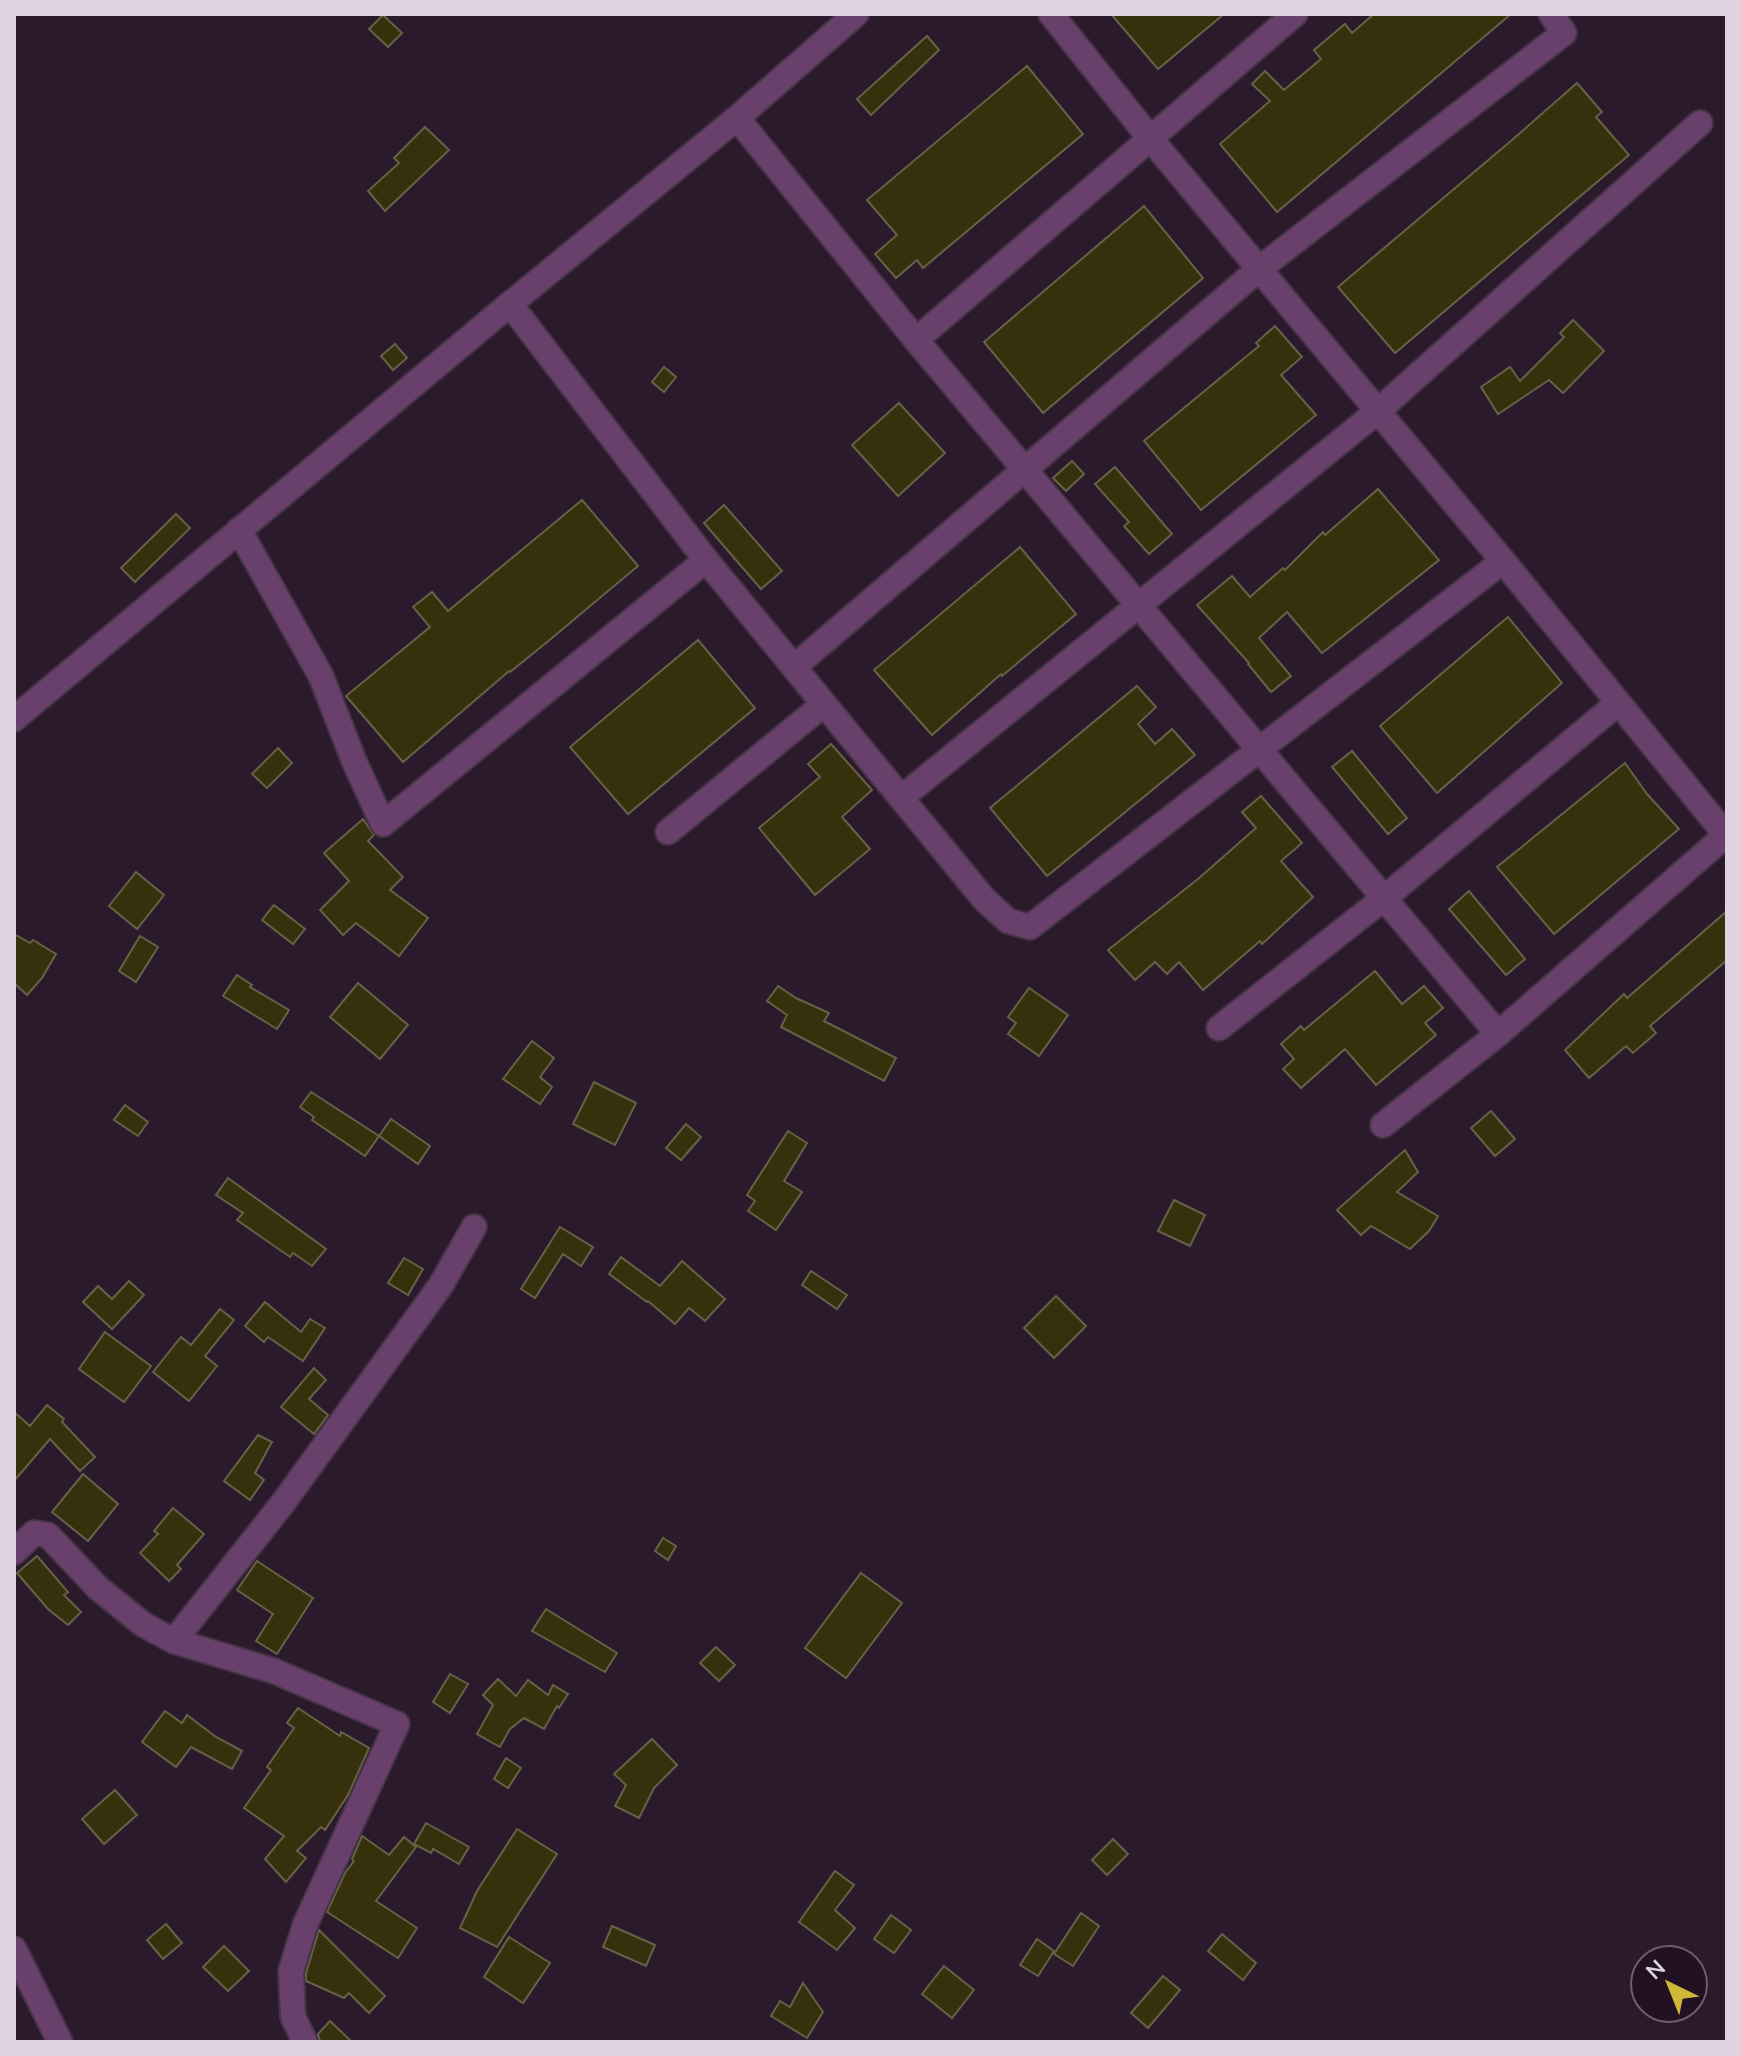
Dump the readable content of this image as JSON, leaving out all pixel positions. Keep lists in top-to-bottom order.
{
  "north": "top left"
}
